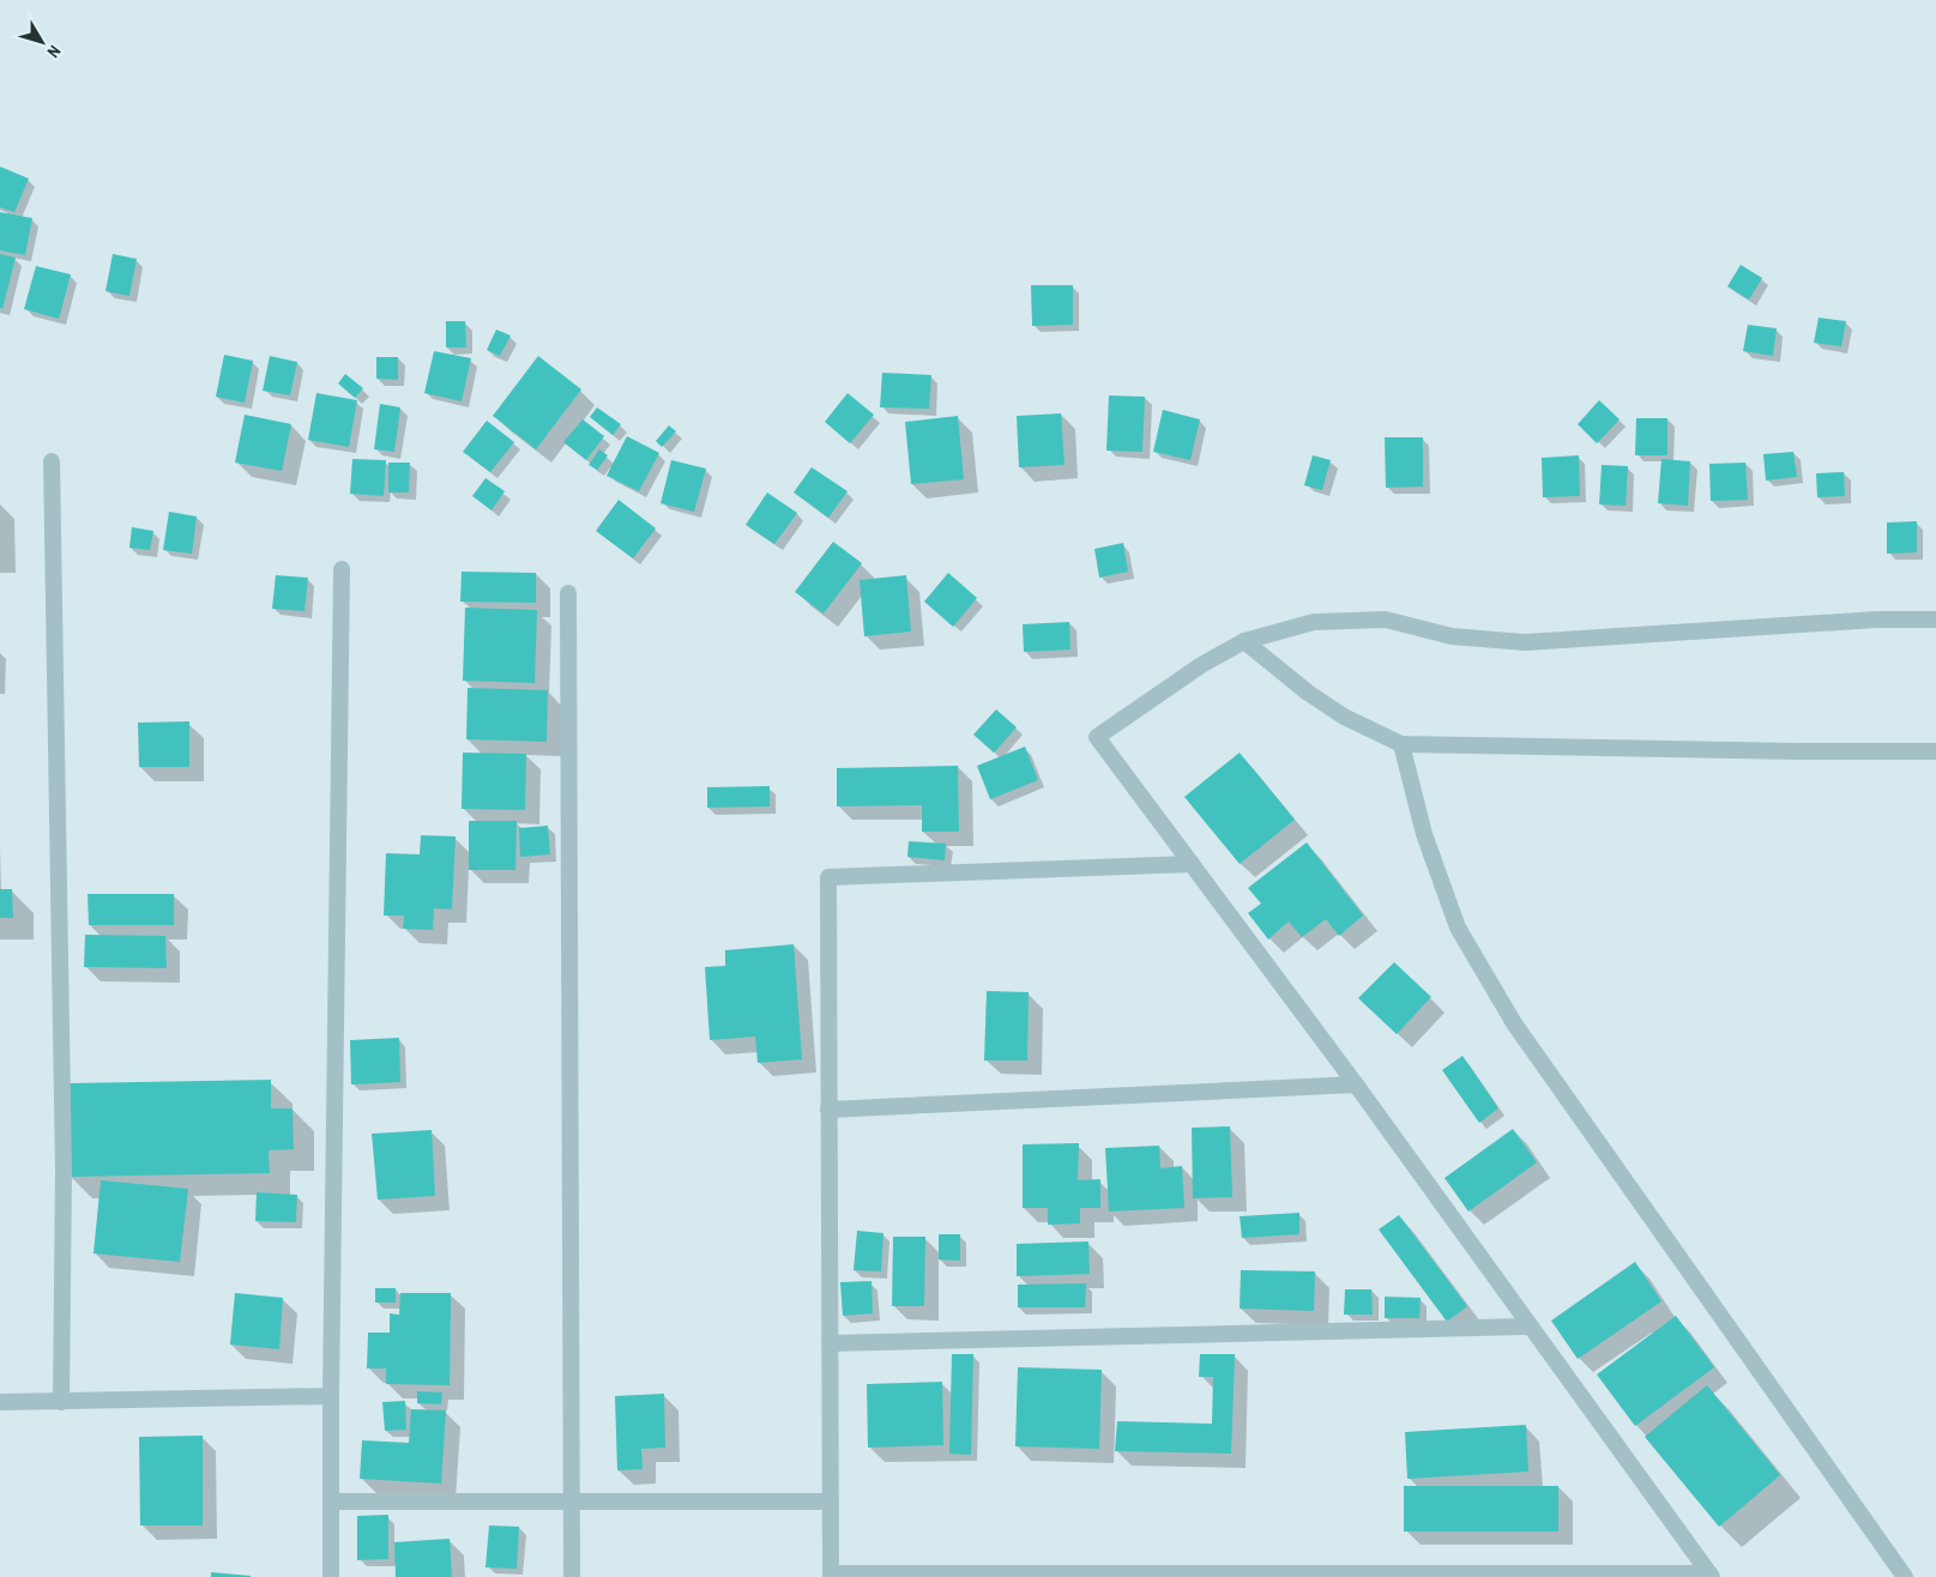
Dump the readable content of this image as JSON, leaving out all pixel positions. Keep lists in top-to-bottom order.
{
  "north": "bottom right"
}
